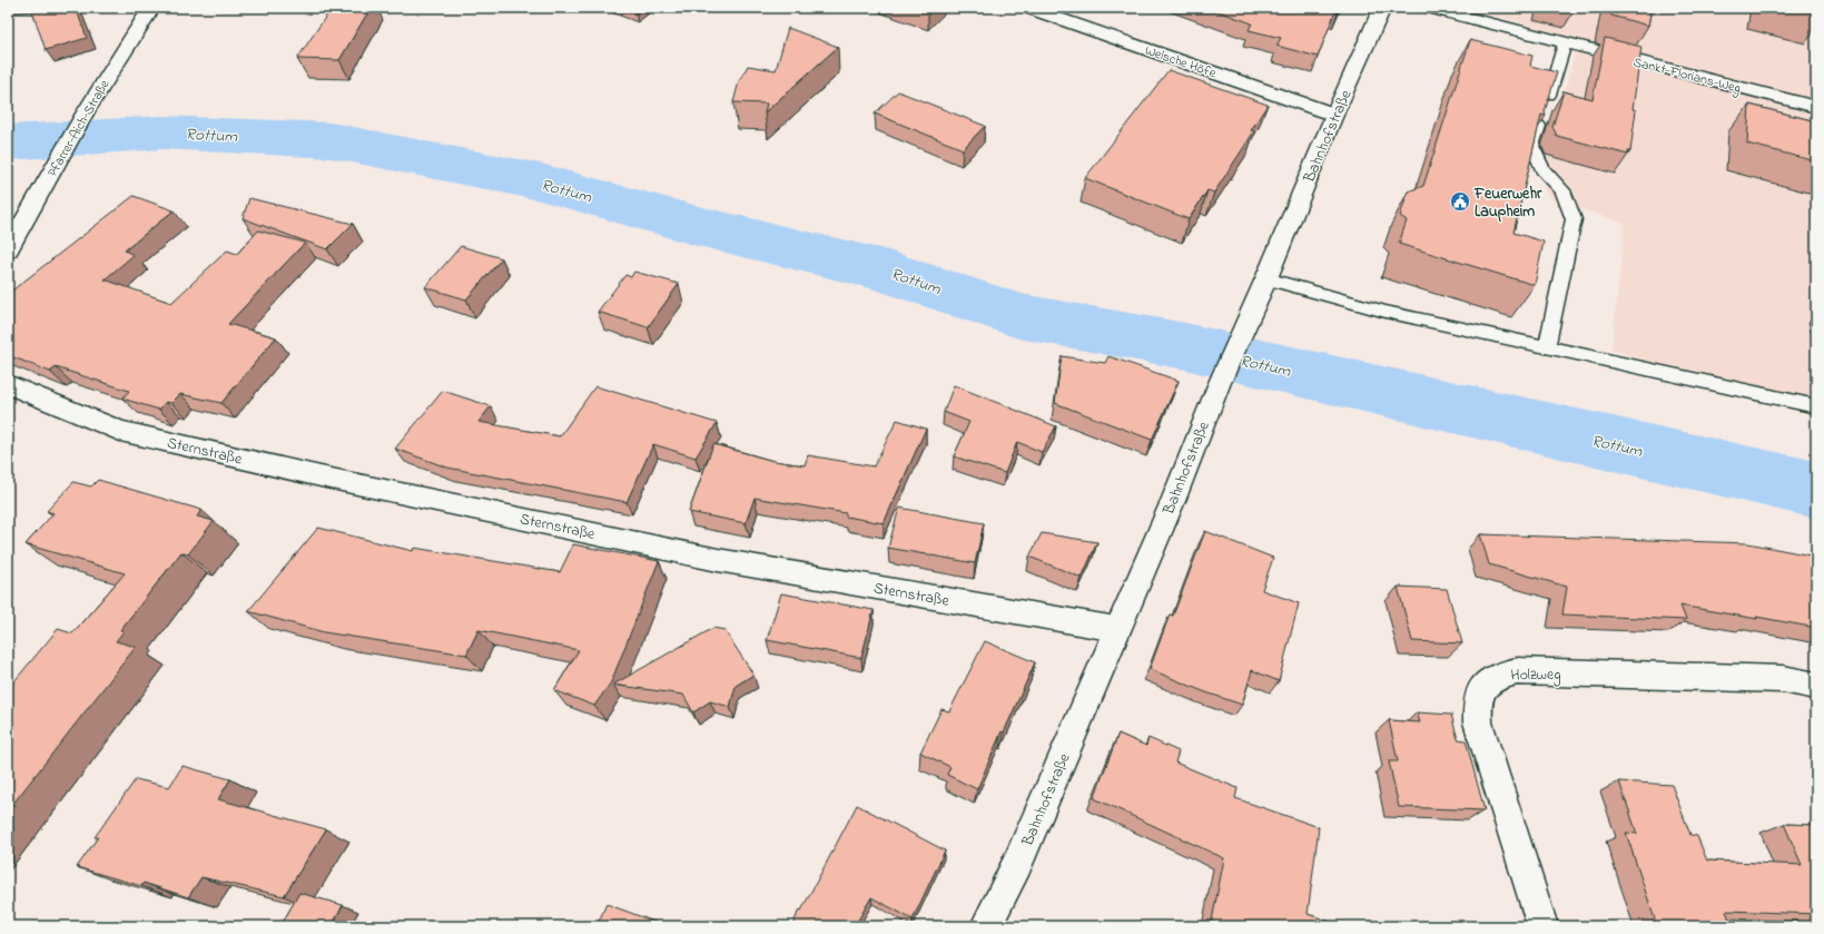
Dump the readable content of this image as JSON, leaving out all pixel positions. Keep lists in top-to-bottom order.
{
  "streets": {
    "street": [
      "Welsche Höfe",
      "Sankt-Florians-Weg",
      "Pfarrer-Aich-Straße",
      "Bahnhofstraße",
      "Sternstraße",
      "Holzweg"
    ]
  },
  "crossings": [
    ["Welsche Höfe", "Bahnhofstraße"],
    ["Bahnhofstraße", "Sternstraße"]
  ],
  "water": ["Rottum"],
  "places": {
    "public building": ["Feuerwehr Laupheim"]
  }
}
